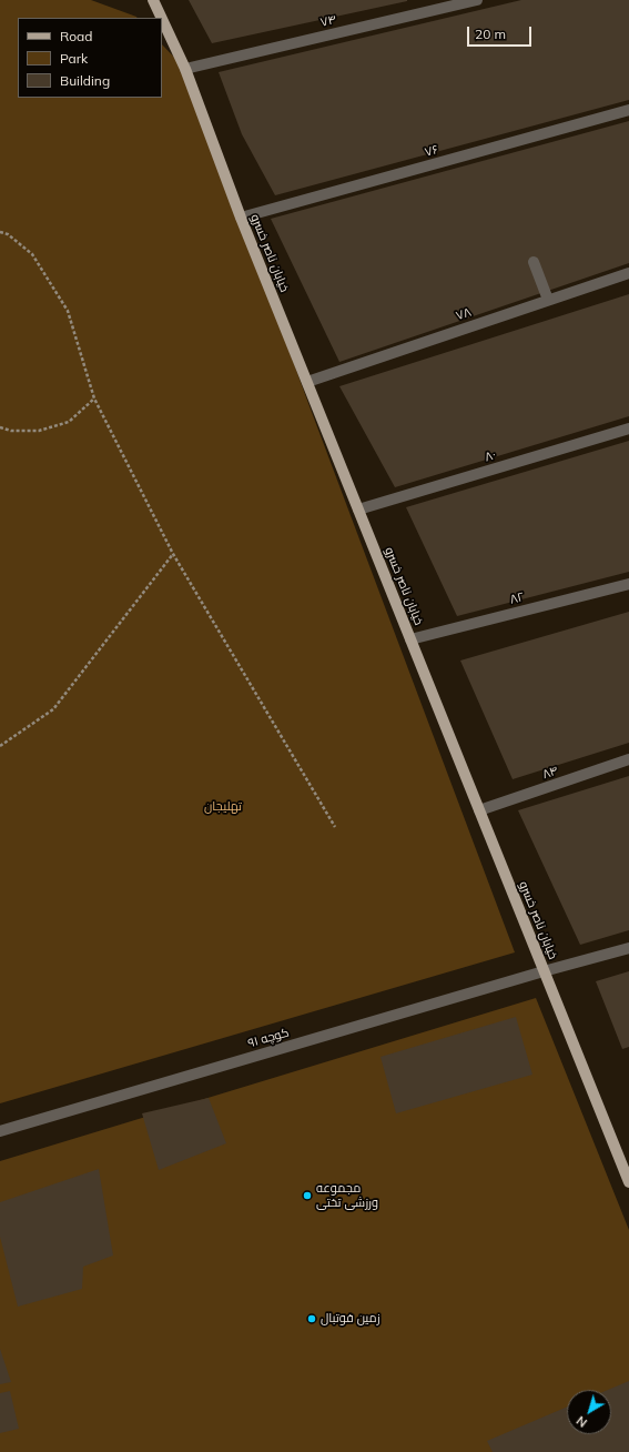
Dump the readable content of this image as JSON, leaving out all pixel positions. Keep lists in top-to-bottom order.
{
  "streets": {
    "main road": ["خیابان ناصر خسرو"],
    "street": [
      "۷۴",
      "۷۶",
      "۷۸",
      "۸۰",
      "۸۲",
      "۸۴",
      "کوچه ۹۱"
    ]
  },
  "crossings": [
    ["۷۴", "خیابان ناصر خسرو"],
    ["۷۶", "خیابان ناصر خسرو"],
    ["خیابان ناصر خسرو", "۷۸"],
    ["خیابان ناصر خسرو", "۸۰"],
    ["خیابان ناصر خسرو", "۸۲"],
    ["خیابان ناصر خسرو", "۸۴"],
    ["خیابان ناصر خسرو", "کوچه ۹۱"]
  ],
  "parks": ["تهلیجان"],
  "places": ["مجموعه ورزشی تختی", "زمین فوتبال"],
  "legend": ["Road", "Park", "Building"],
  "scale_bar": "20 m",
  "north": "bottom left"
}
